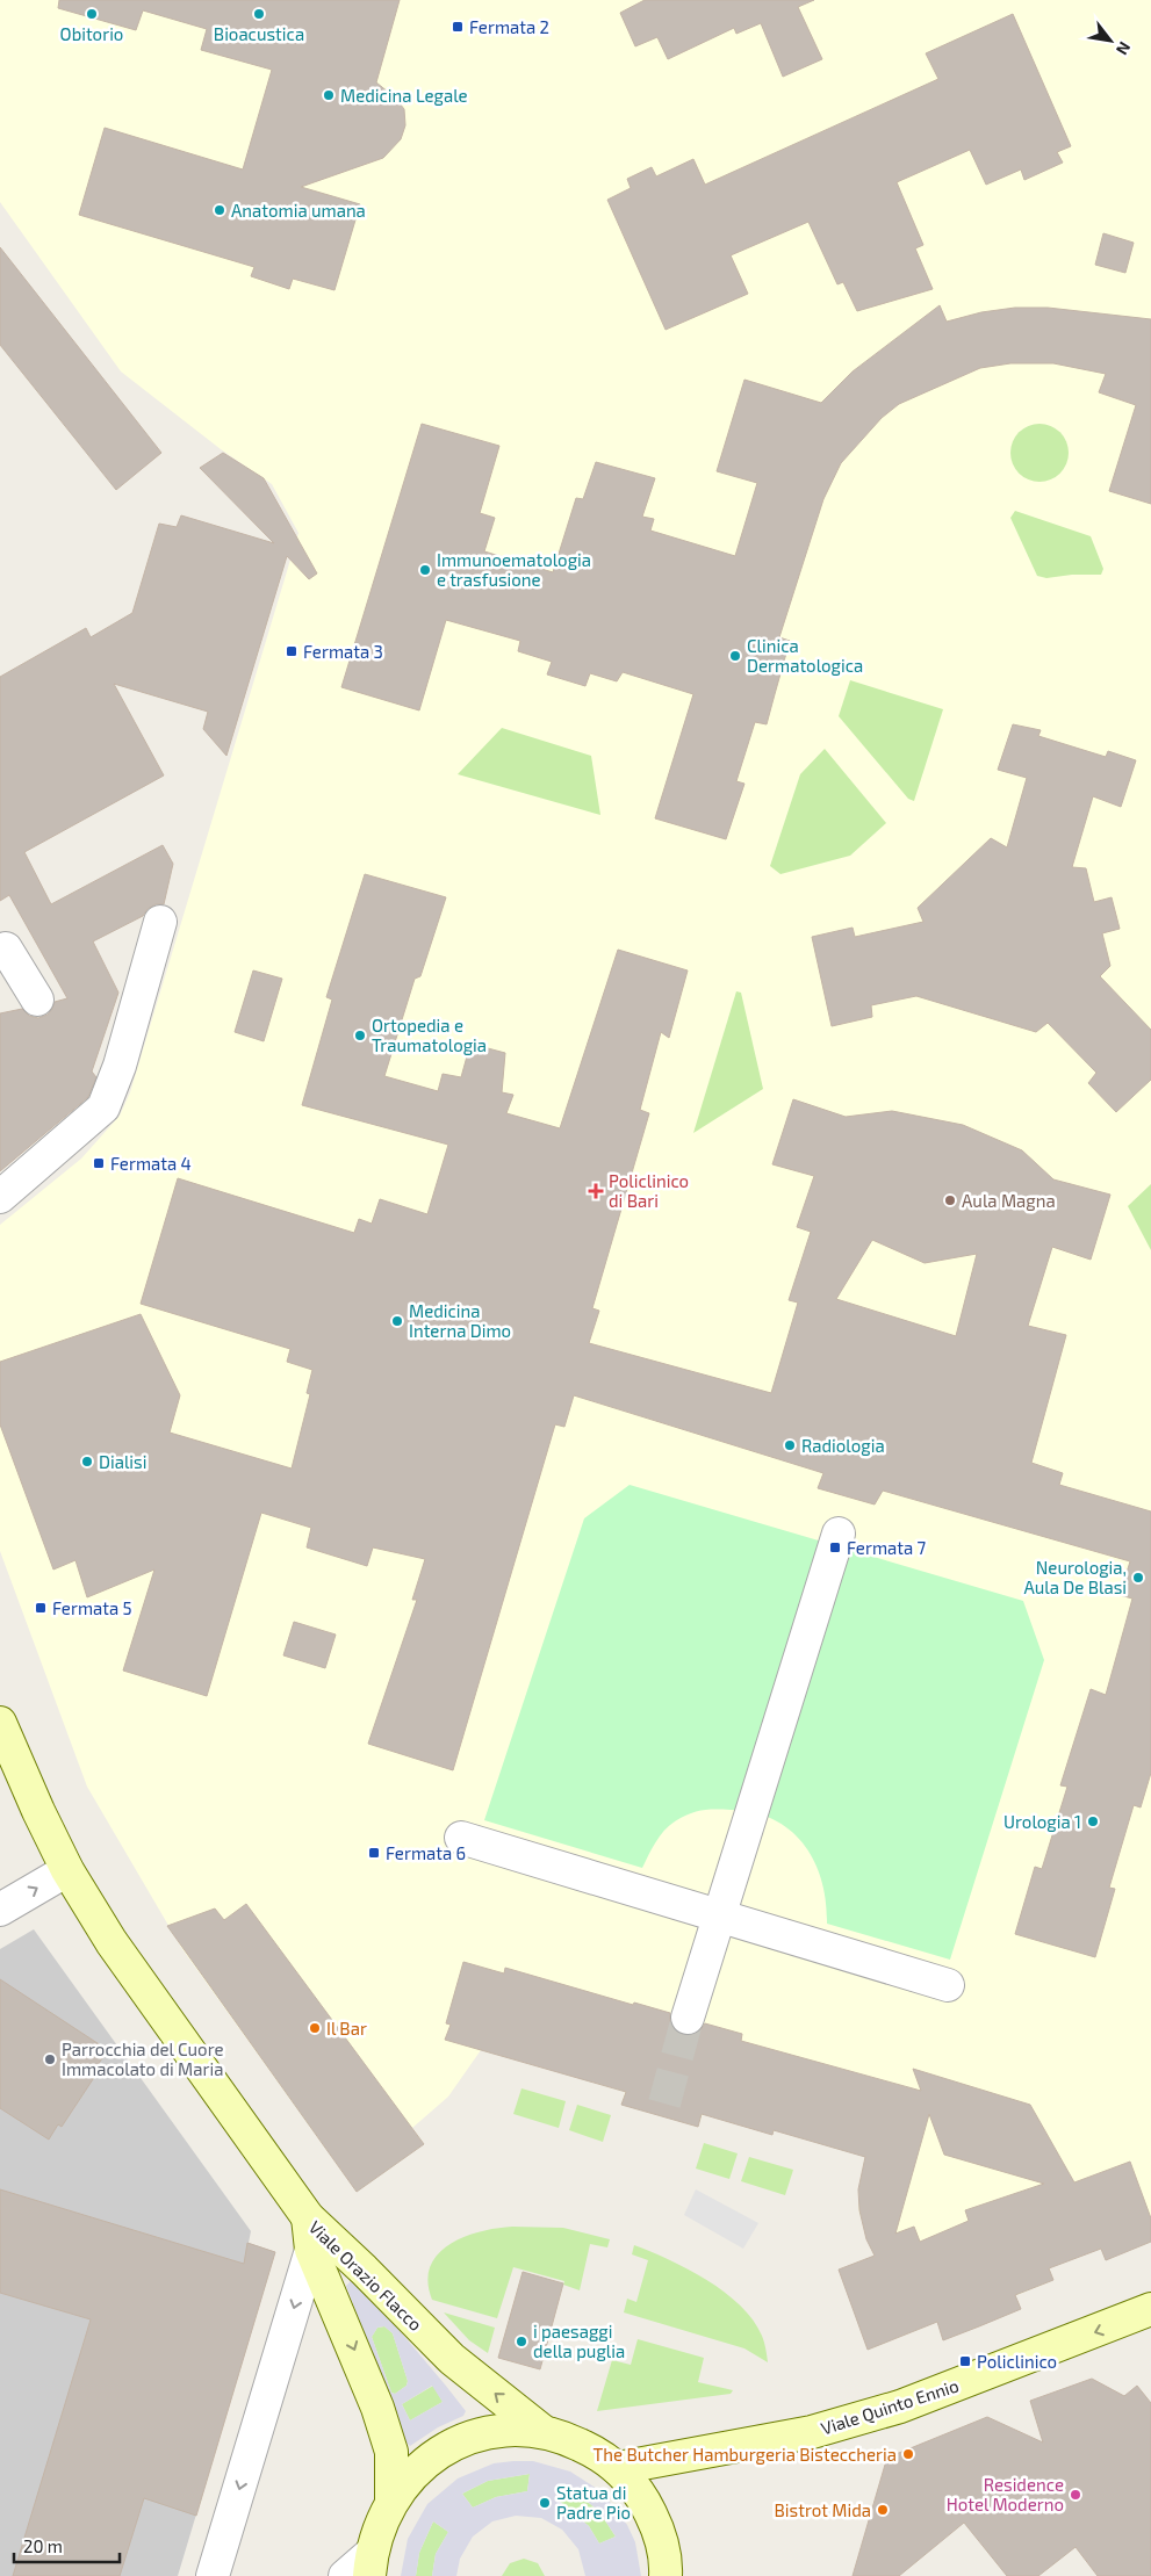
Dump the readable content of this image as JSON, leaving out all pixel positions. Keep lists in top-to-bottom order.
{
  "streets": {
    "street": ["Viale Orazio Flacco", "Viale Quinto Ennio"]
  },
  "one_way": ["Viale Quinto Ennio"],
  "places": {
    "other": [
      "Obitorio",
      "Bioacustica",
      "Medicina Legale",
      "Anatomia umana",
      "Immunoematologia e trasfusione",
      "Clinica Dermatologica",
      "Ortopedia e Traumatologia",
      "Aula Magna",
      "Medicina Interna Dimo",
      "Radiologia",
      "Dialisi",
      "Neurologia, Aula De Blasi",
      "Urologia 1",
      "Il Bar",
      "Parrocchia del Cuore Immacolato di Maria",
      "i paesaggi della puglia",
      "The Butcher Hamburgeria Bisteccheria",
      "Residence Hotel Moderno",
      "Statua di Padre Pio",
      "Bistrot Mida"
    ],
    "transit": [
      "Fermata 2",
      "Fermata 3",
      "Fermata 4",
      "Fermata 7",
      "Fermata 5",
      "Fermata 6",
      "Policlinico"
    ],
    "health": ["Policlinico di Bari"]
  },
  "scale_bar": "20 m",
  "north": "bottom right"
}
